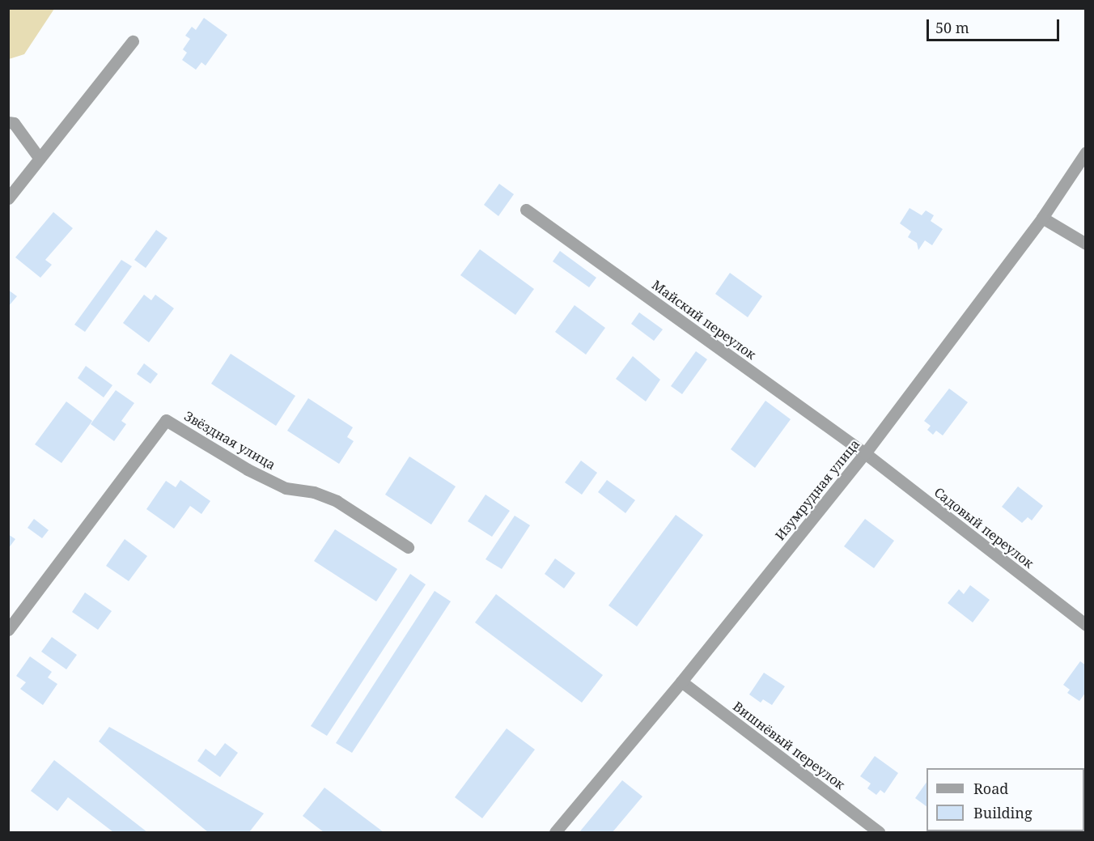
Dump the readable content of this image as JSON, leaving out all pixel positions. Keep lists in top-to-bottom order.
{
  "streets": {
    "street": [
      "Майский переулок",
      "Звёздная улица",
      "Изумрудная улица",
      "Садовый переулок",
      "Вишнёвый переулок"
    ]
  },
  "crossings": [
    ["Майский переулок", "Изумрудная улица"],
    ["Майский переулок", "Садовый переулок"],
    ["Изумрудная улица", "Садовый переулок"],
    ["Изумрудная улица", "Вишнёвый переулок"]
  ],
  "legend": ["Road", "Building"],
  "scale_bar": "50 m"
}
